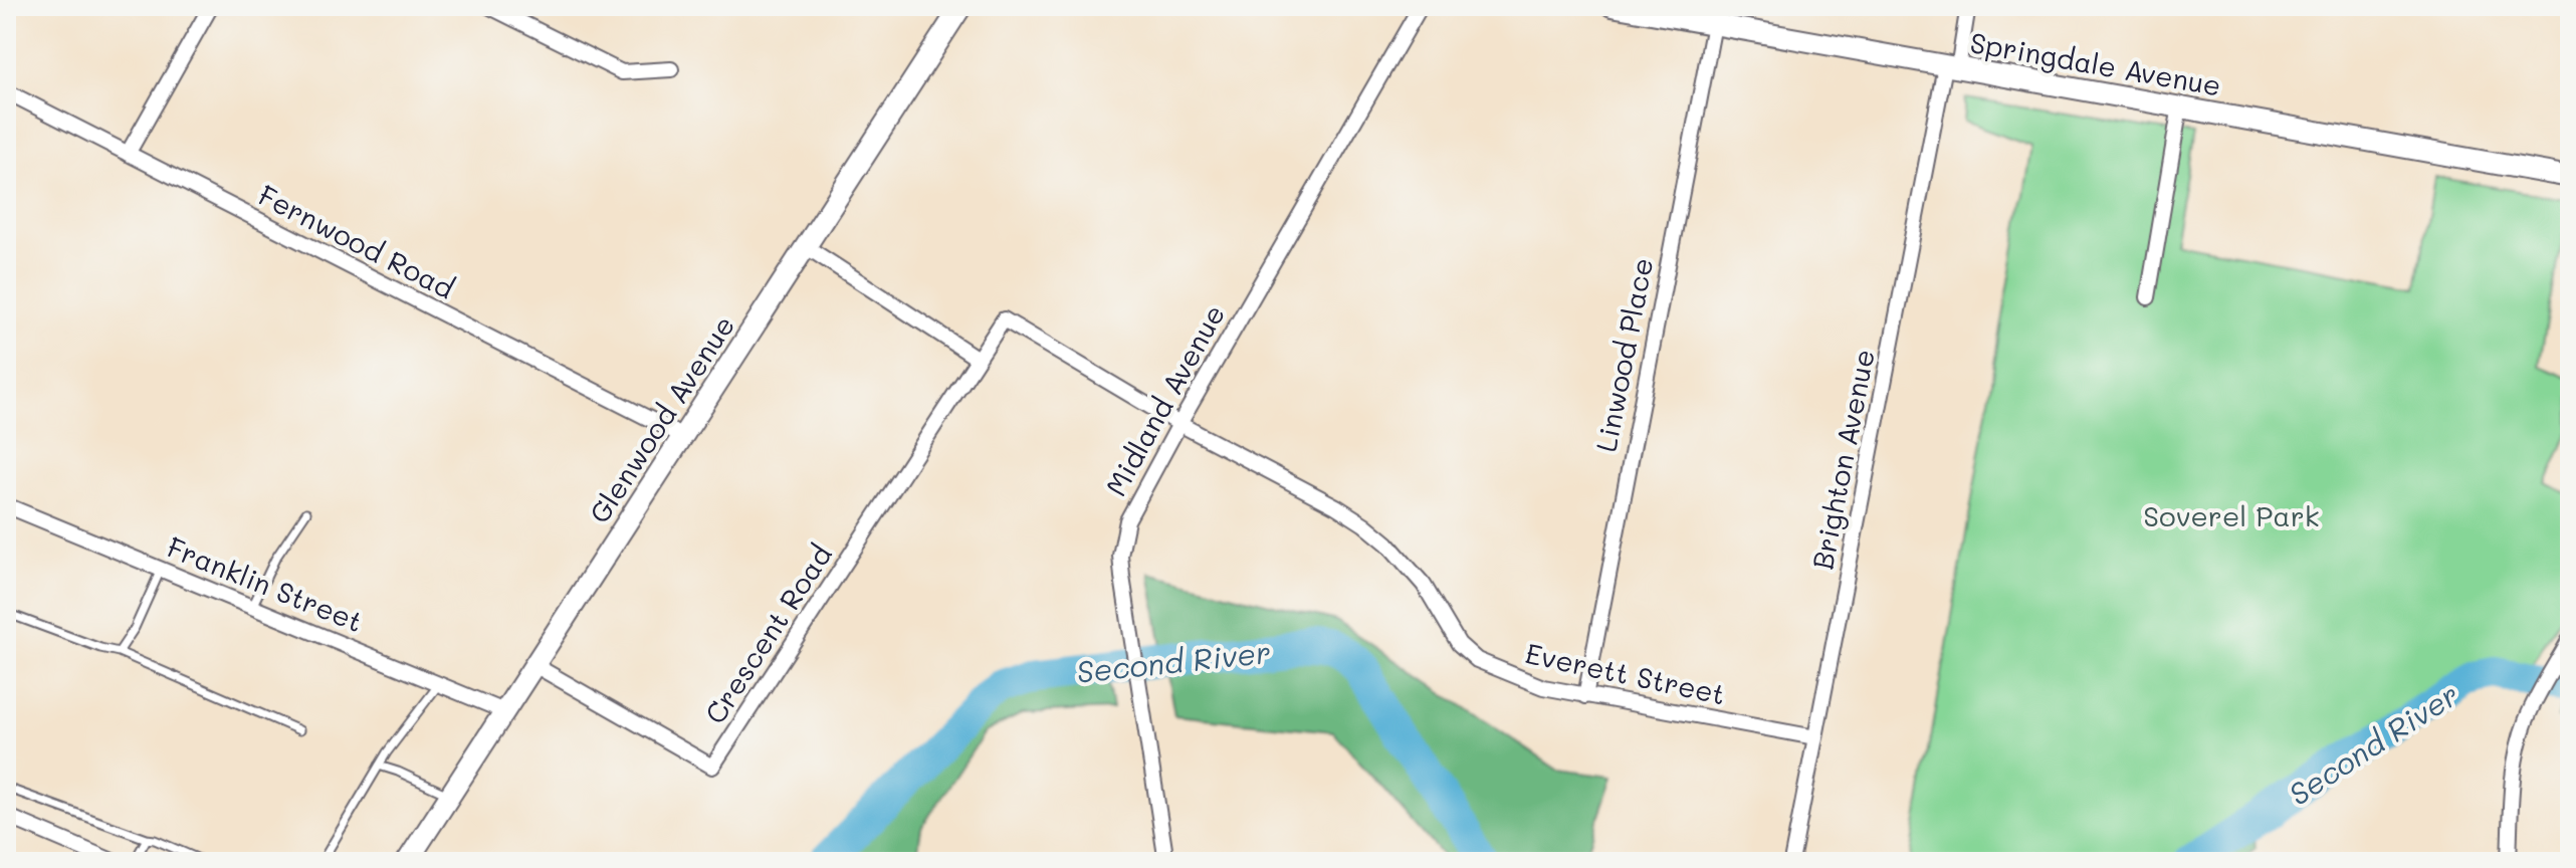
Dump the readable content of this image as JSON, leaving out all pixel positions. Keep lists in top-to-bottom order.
{
  "streets": {
    "street": [
      "Springdale Avenue",
      "Fernwood Road",
      "Linwood Place",
      "Midland Avenue",
      "Glenwood Avenue",
      "Brighton Avenue",
      "Franklin Street",
      "Crescent Road",
      "Everett Street"
    ]
  },
  "crossings": [
    ["Springdale Avenue", "Linwood Place"],
    ["Springdale Avenue", "Brighton Avenue"],
    ["Fernwood Road", "Glenwood Avenue"],
    ["Linwood Place", "Everett Street"],
    ["Midland Avenue", "Everett Street"],
    ["Glenwood Avenue", "Franklin Street"],
    ["Glenwood Avenue", "Crescent Road"],
    ["Brighton Avenue", "Everett Street"],
    ["Crescent Road", "Everett Street"]
  ],
  "water": ["Second River"],
  "parks": ["Soverel Park"]
}
